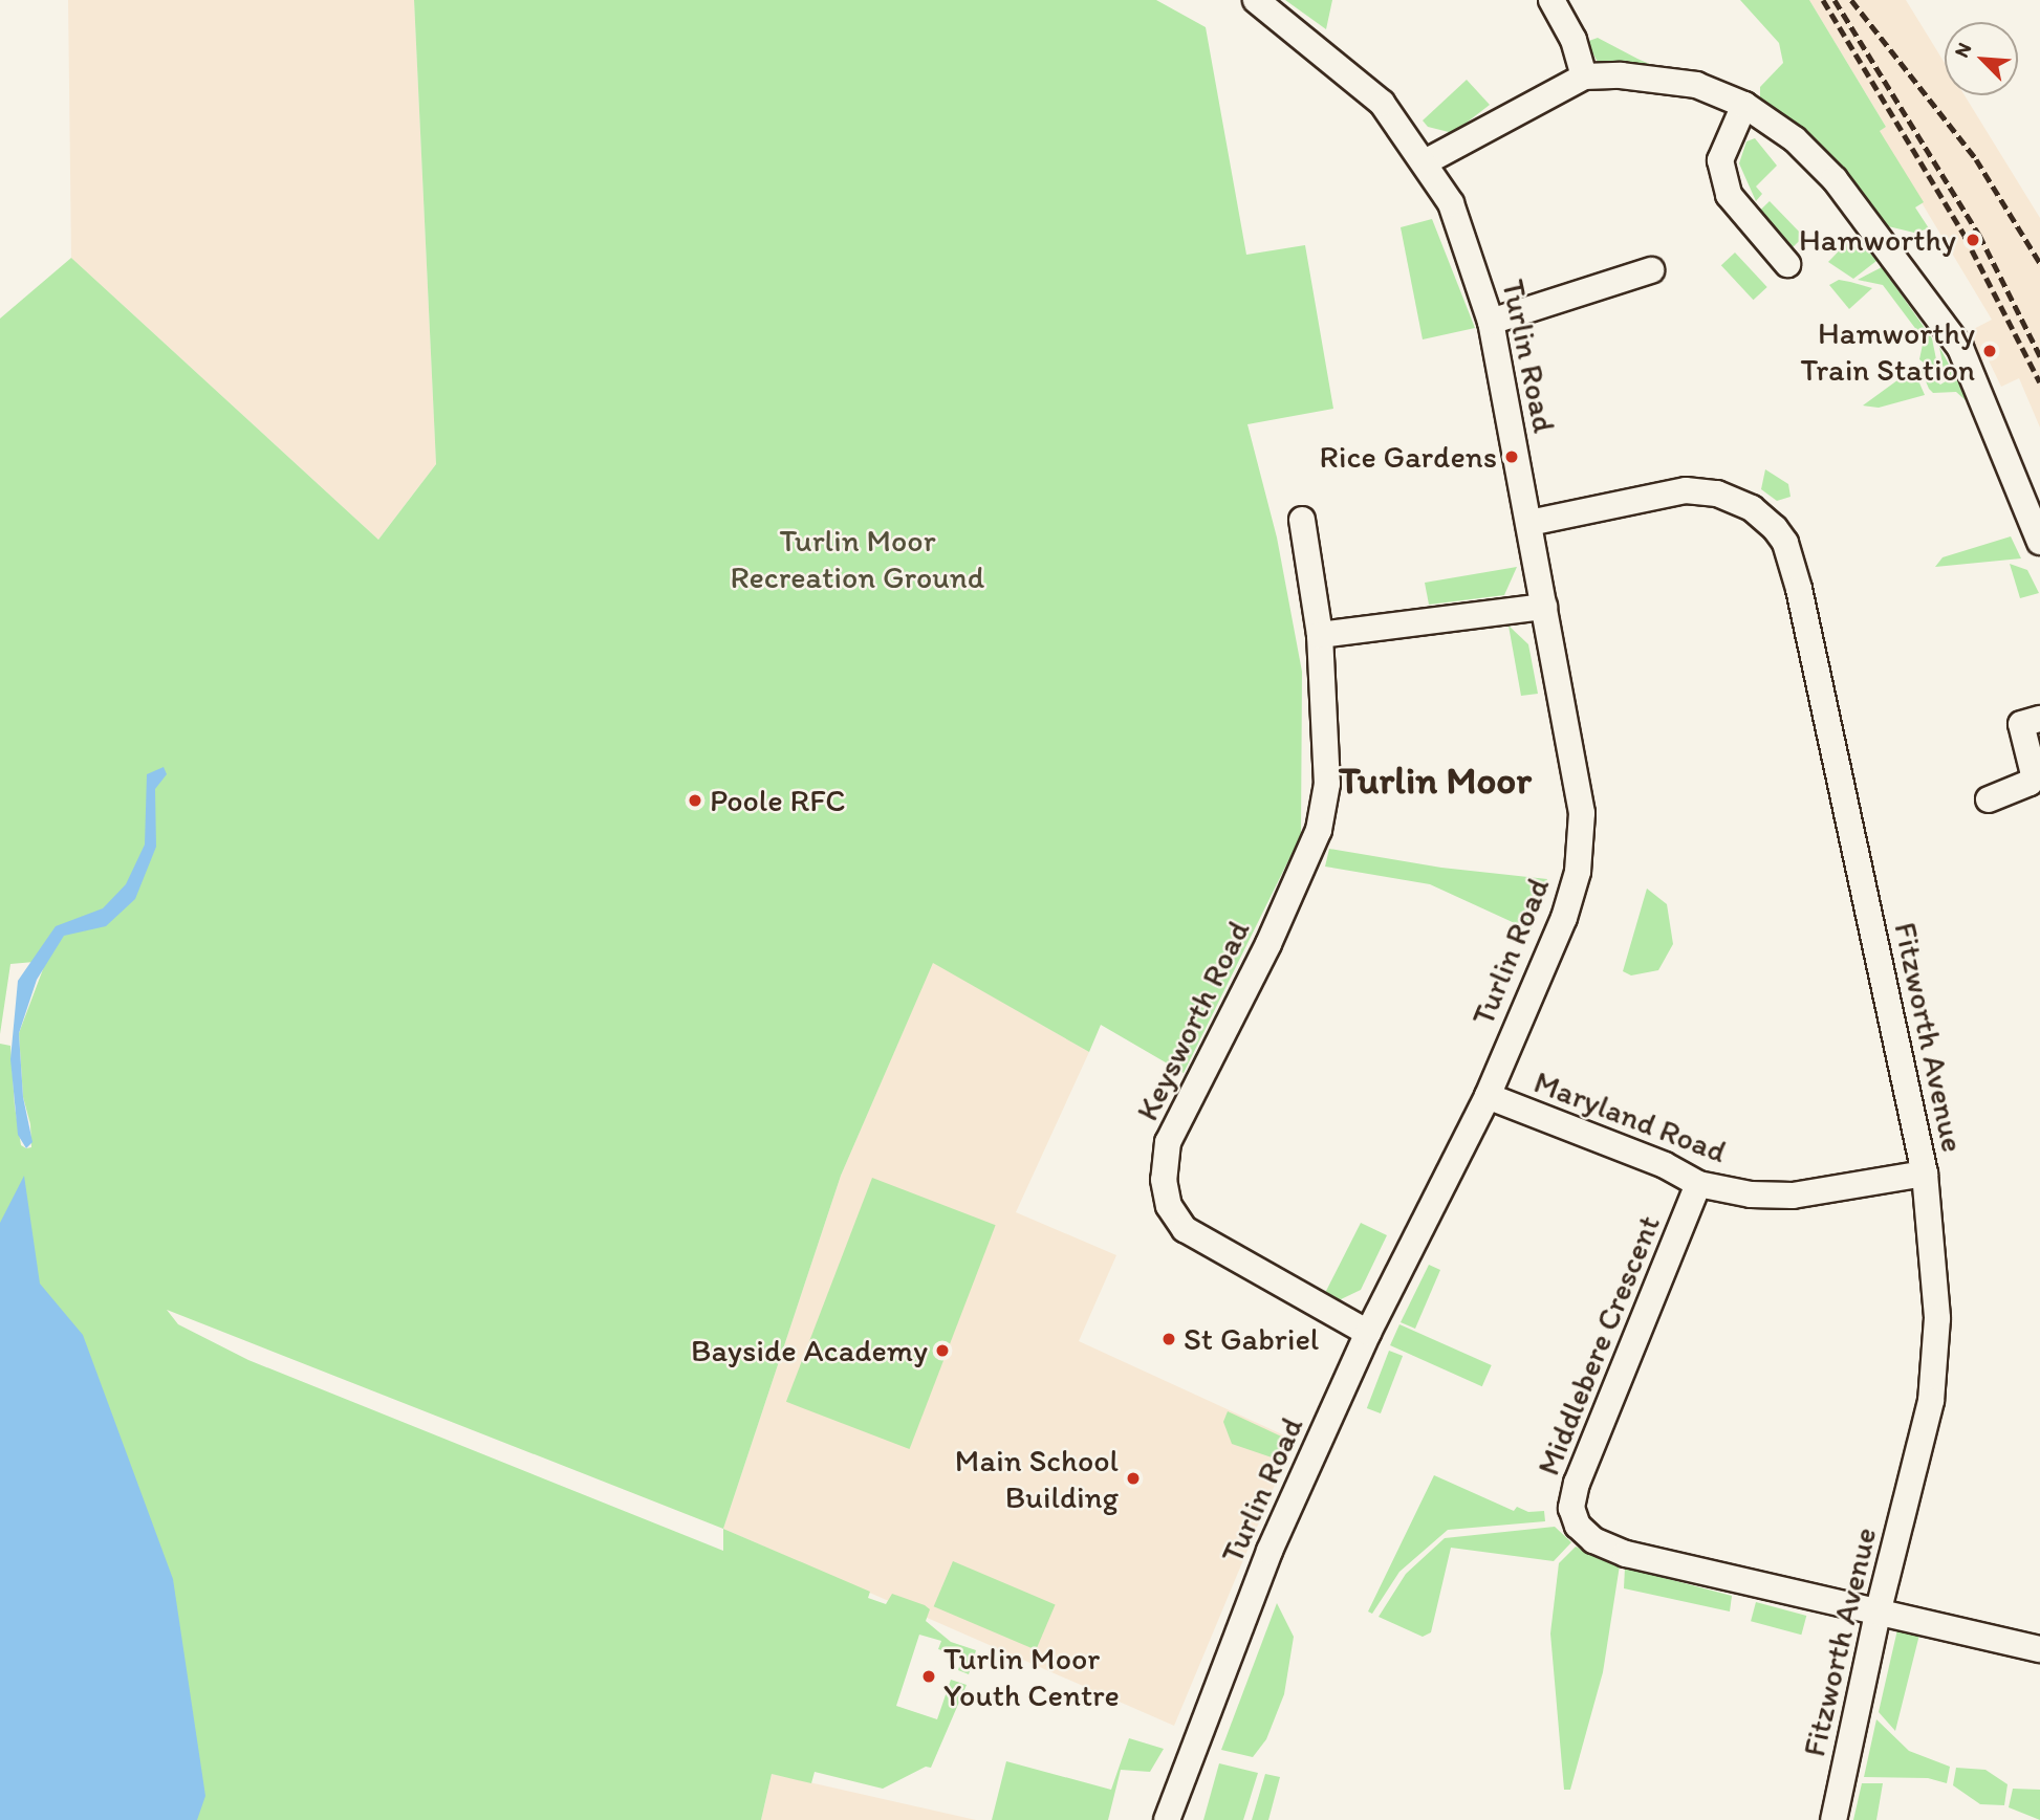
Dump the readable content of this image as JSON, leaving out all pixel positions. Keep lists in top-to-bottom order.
{
  "streets": {
    "street": [
      "Turlin Road",
      "Keysworth Road",
      "Fitzworth Avenue",
      "Maryland Road",
      "Middlebere Crescent"
    ]
  },
  "crossings": [
    ["Turlin Road", "Keysworth Road"],
    ["Turlin Road", "Fitzworth Avenue"],
    ["Turlin Road", "Maryland Road"],
    ["Fitzworth Avenue", "Maryland Road"],
    ["Fitzworth Avenue", "Middlebere Crescent"],
    ["Maryland Road", "Middlebere Crescent"]
  ],
  "districts": ["Turlin Moor"],
  "parks": ["Turlin Moor Recreation Ground"],
  "places": [
    "Hamworthy",
    "Hamworthy Train Station",
    "Rice Gardens",
    "Poole RFC",
    "St Gabriel",
    "Bayside Academy",
    "Main School Building",
    "Turlin Moor Youth Centre"
  ],
  "north": "top left"
}
